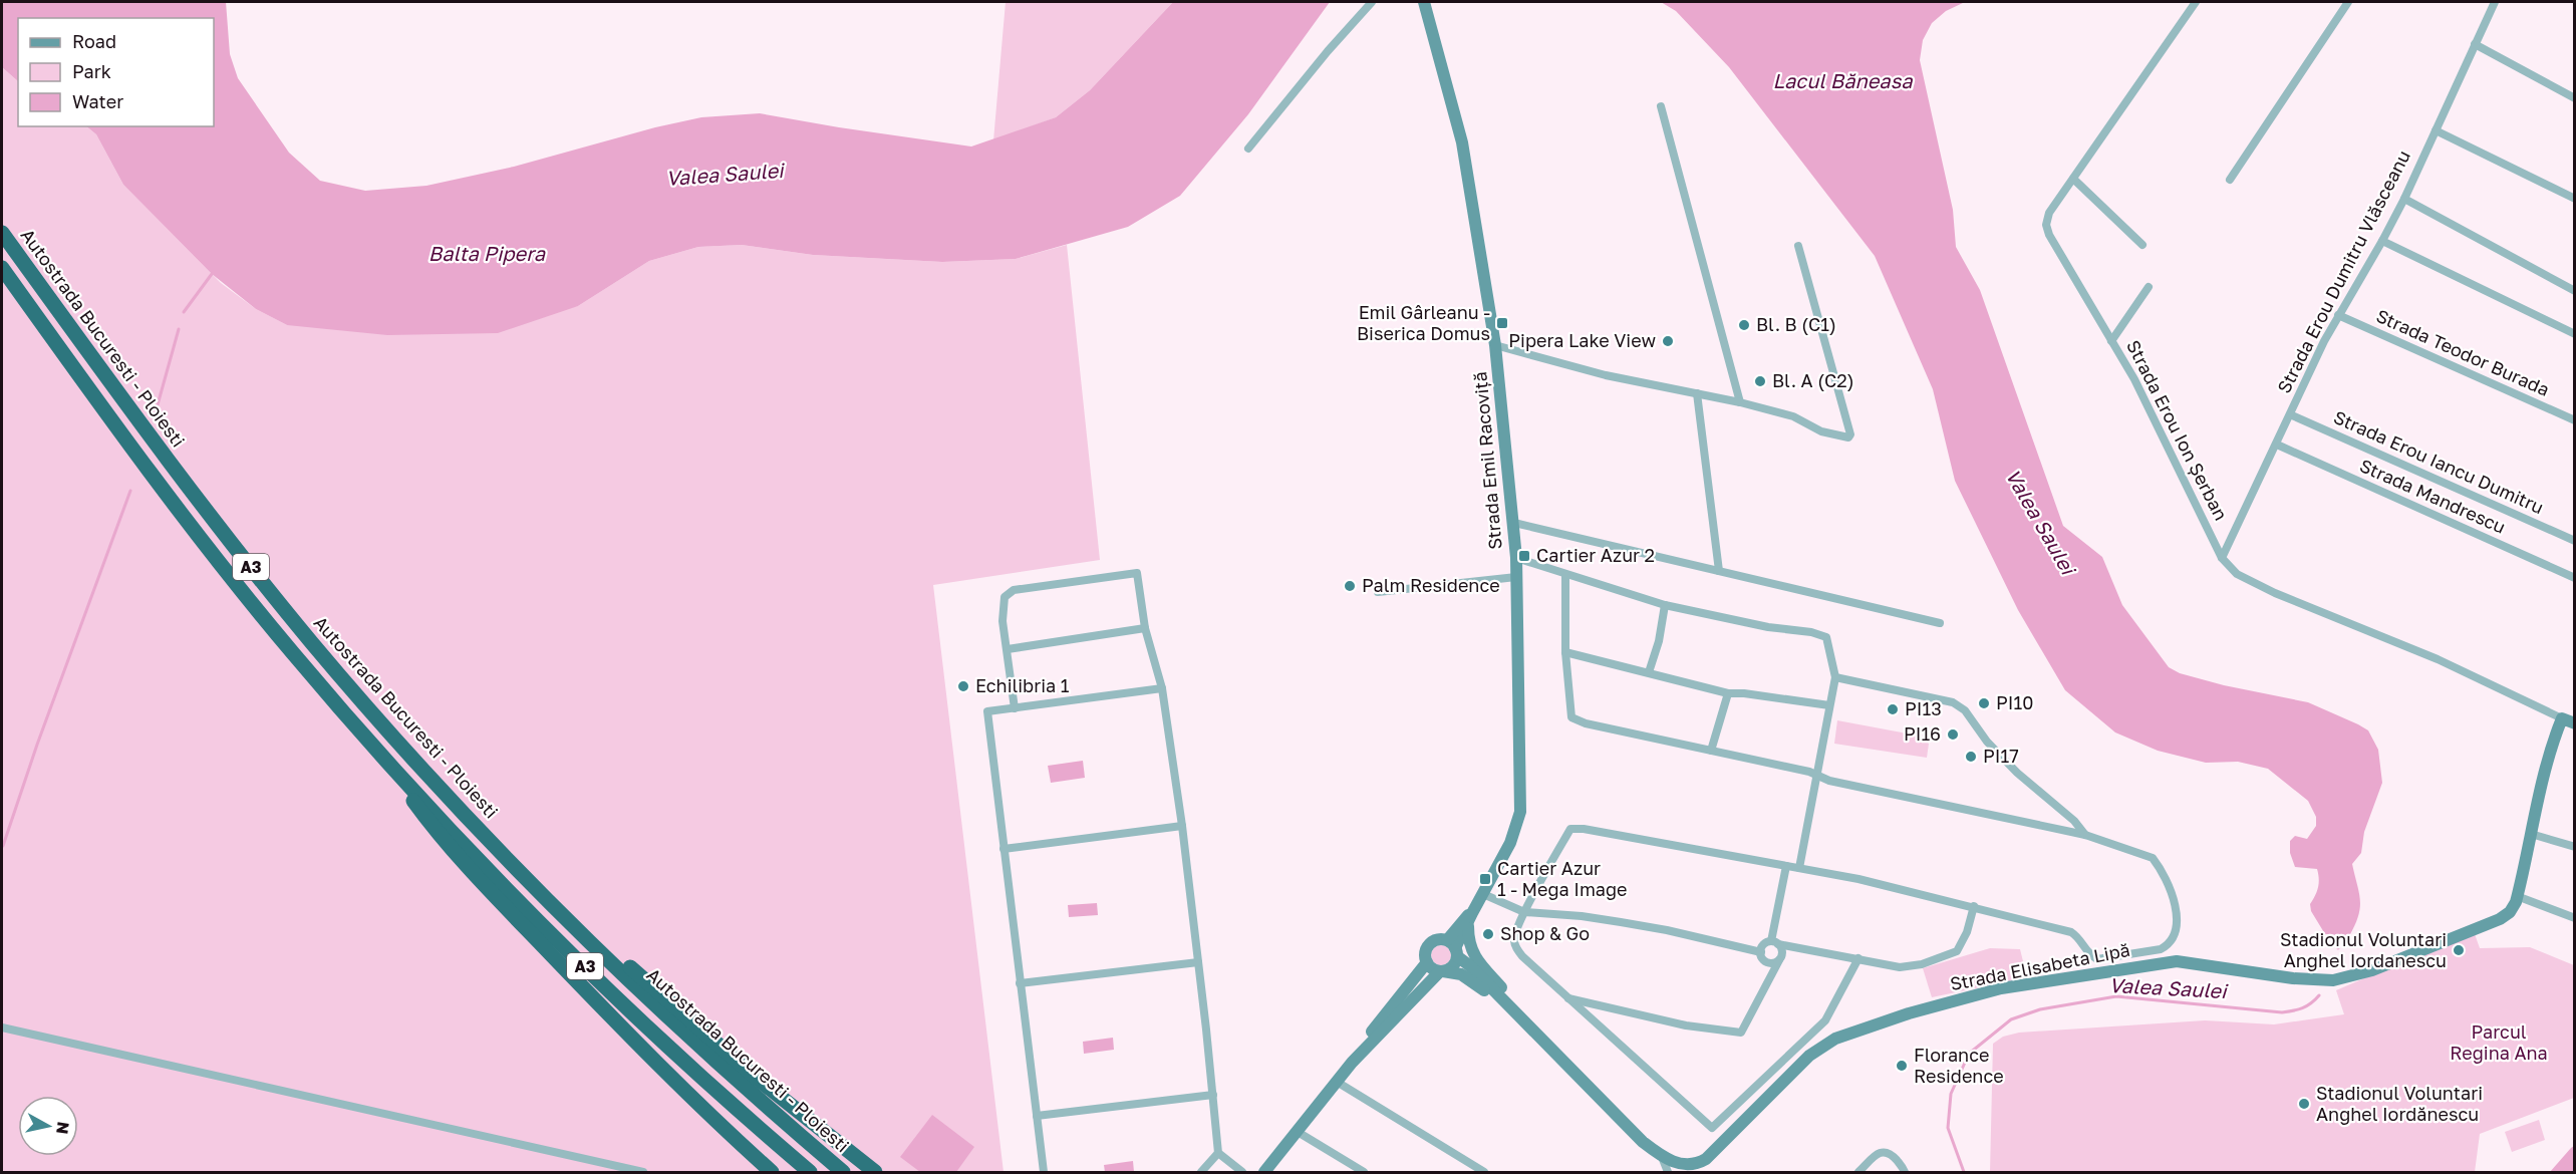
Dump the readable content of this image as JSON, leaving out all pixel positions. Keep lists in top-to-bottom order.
{
  "streets": {
    "highway": ["Autostrada Bucuresti - Ploiesti", "A3"],
    "street": [
      "Strada Erou Dumitru Vlăsceanu",
      "Strada Teodor Burada",
      "Strada Erou Ion Șerban",
      "Strada Emil Racoviță",
      "Strada Erou Iancu Dumitru",
      "Strada Mandrescu",
      "Strada Elisabeta Lipă"
    ]
  },
  "crossings": [
    ["Strada Erou Dumitru Vlăsceanu", "Strada Teodor Burada"],
    ["Strada Erou Dumitru Vlăsceanu", "Strada Erou Ion Șerban"],
    ["Strada Erou Dumitru Vlăsceanu", "Strada Erou Iancu Dumitru"],
    ["Strada Erou Dumitru Vlăsceanu", "Strada Mandrescu"],
    ["Strada Emil Racoviță", "Strada Elisabeta Lipă"]
  ],
  "water": ["Lacul Băneasa", "Valea Saulei", "Balta Pipera"],
  "parks": ["Parcul Regina Ana"],
  "places": {
    "transit": ["Emil Gârleanu - Biserica Domus", "Cartier Azur 2", "Cartier Azur 1 - Mega Image"],
    "other": [
      "Bl. B (C1)",
      "Pipera Lake View",
      "Bl. A (C2)",
      "Palm Residence",
      "Echilibria 1",
      "PI10",
      "PI13",
      "PI16",
      "PI17",
      "Shop & Go",
      "Stadionul Voluntari Anghel Iordanescu",
      "Florance Residence",
      "Stadionul Voluntari Anghel Iordănescu"
    ]
  },
  "legend": ["Road", "Park", "Water"],
  "north": "right"
}
